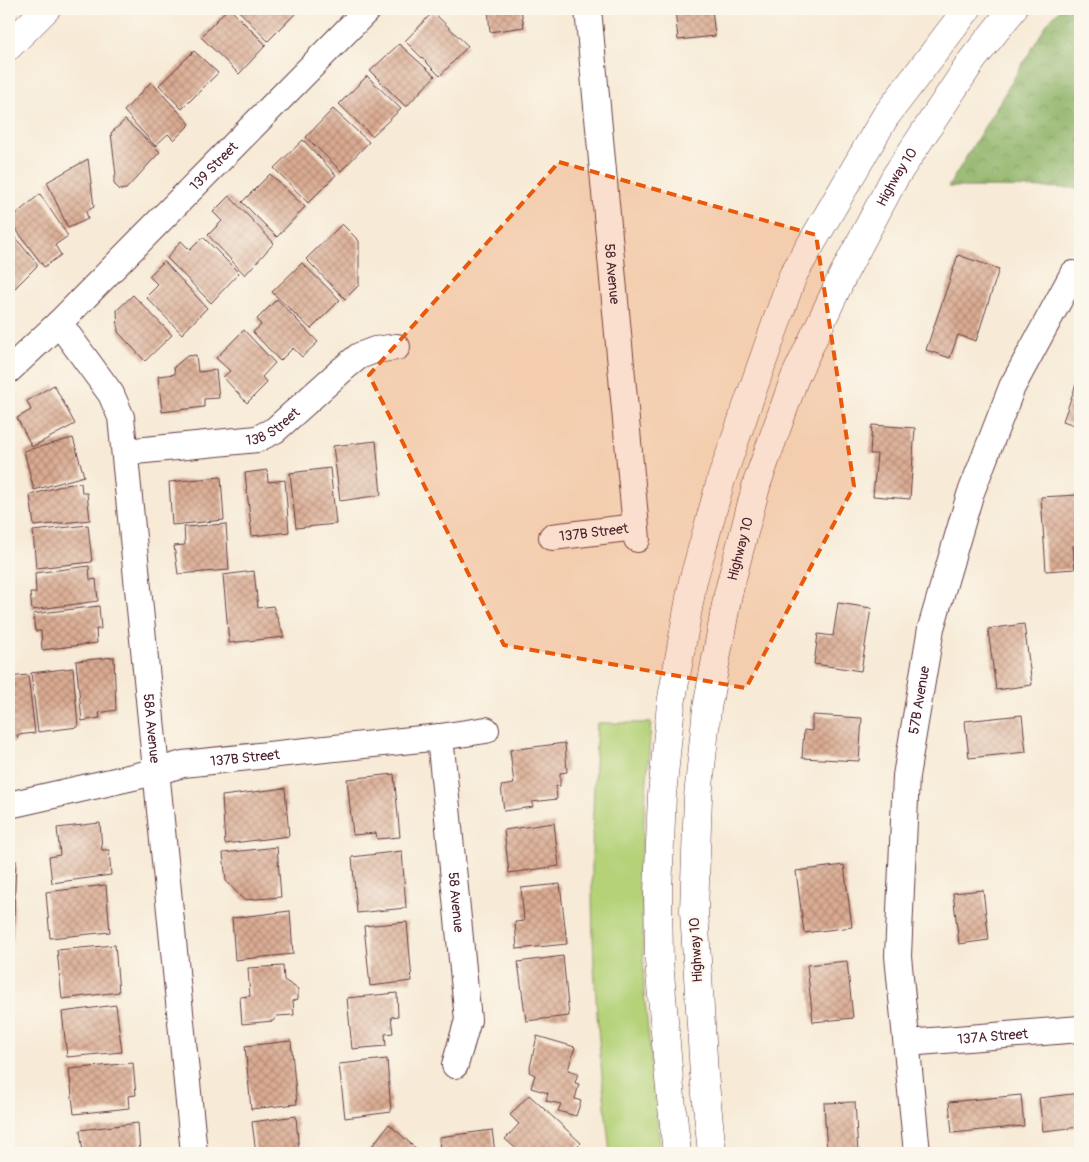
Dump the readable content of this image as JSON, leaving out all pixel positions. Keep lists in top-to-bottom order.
{
  "streets": {
    "main road": ["Highway 10"],
    "street": [
      "139 Street",
      "58 Avenue",
      "138 Street",
      "137B Street",
      "57B Avenue",
      "58A Avenue",
      "137A Street"
    ]
  },
  "crossings": [
    ["139 Street", "58A Avenue"],
    ["58 Avenue", "137B Street"],
    ["138 Street", "58A Avenue"],
    ["137B Street", "58A Avenue"],
    ["57B Avenue", "137A Street"]
  ]
}
